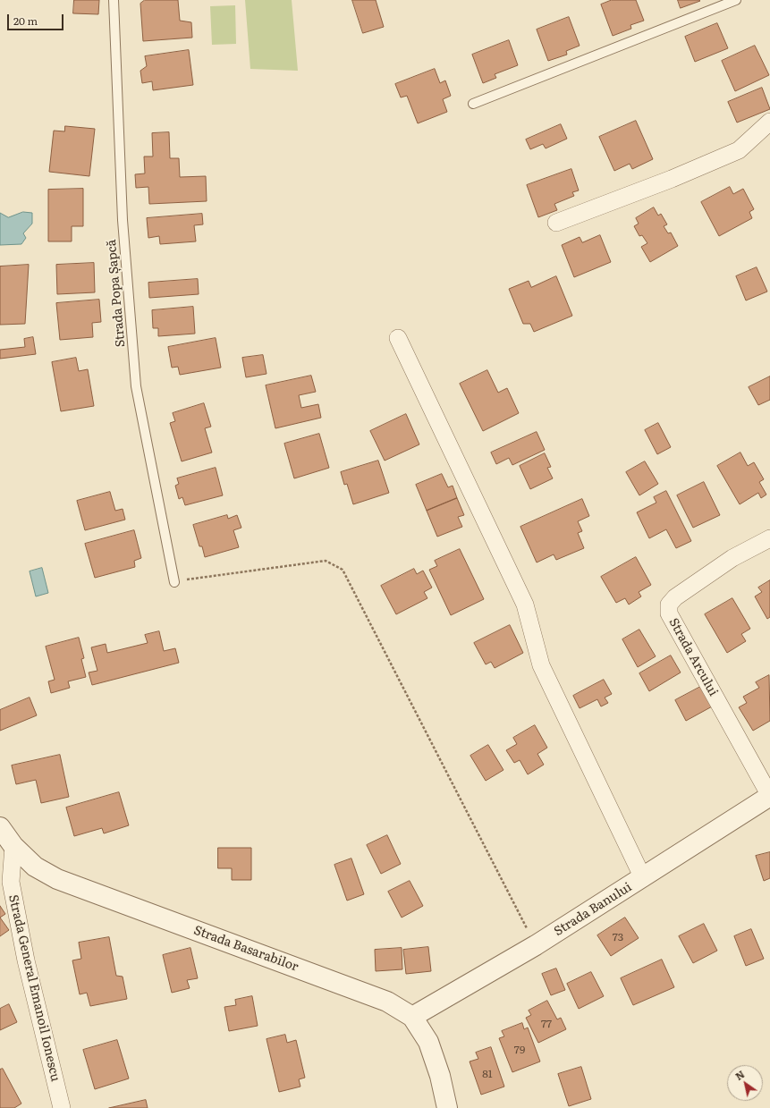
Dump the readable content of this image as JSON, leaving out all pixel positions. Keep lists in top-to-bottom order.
{
  "streets": {
    "street": [
      "Strada Arcului",
      "Strada Banului",
      "Strada Basarabilor",
      "Strada General Emanoil Ionescu"
    ],
    "lane": ["Strada Popa Șapcă"]
  },
  "crossings": [
    ["Strada Arcului", "Strada Banului"],
    ["Strada Banului", "Strada Basarabilor"],
    ["Strada Basarabilor", "Strada General Emanoil Ionescu"]
  ],
  "house_numbers": [
    "73",
    "77",
    "79",
    "81"
  ],
  "scale_bar": "20 m",
  "north": "top left"
}
